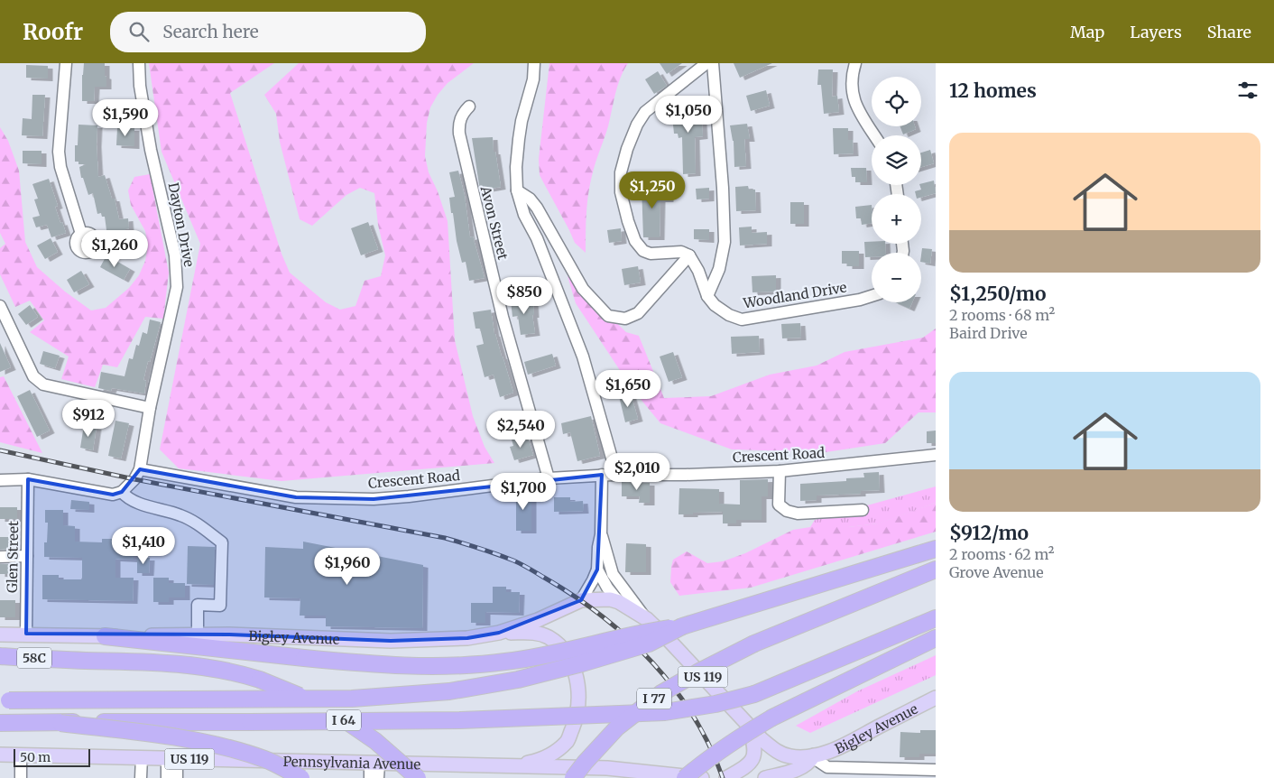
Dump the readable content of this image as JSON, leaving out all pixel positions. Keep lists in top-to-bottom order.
{
  "streets": {
    "highway": ["58C", "I 77", "I 64"],
    "main road": ["Bigley Avenue", "US 119", "Pennsylvania Avenue"],
    "street": [
      "Avon Street",
      "Dayton Drive",
      "Woodland Drive",
      "Crescent Road",
      "Glen Street"
    ]
  },
  "crossings": [
    ["Avon Street", "Crescent Road"],
    ["Dayton Drive", "Crescent Road"],
    ["Glen Street", "Bigley Avenue"],
    ["Bigley Avenue", "US 119"],
    ["58C", "I 64"]
  ],
  "scale_bar": "50 m",
  "page": {
    "header": "Roofr",
    "search": "Search here",
    "nav": ["Map", "Layers", "Share"],
    "heading": "12 homes",
    "map_buttons": ["+", "−"],
    "price": [
      "$1,050",
      "$1,590",
      "$1,250",
      "$1,260",
      "$850",
      "$1,650",
      "$912",
      "$2,540",
      "$2,010",
      "$1,700",
      "$1,410",
      "$1,960"
    ],
    "list": [
      {
        "name": "$1,250/mo",
        "note": "2 rooms · 68 m² · Baird Drive"
      },
      {
        "name": "$912/mo",
        "note": "2 rooms · 62 m² · Grove Avenue"
      }
    ],
    "scale": "50 m"
  }
}
